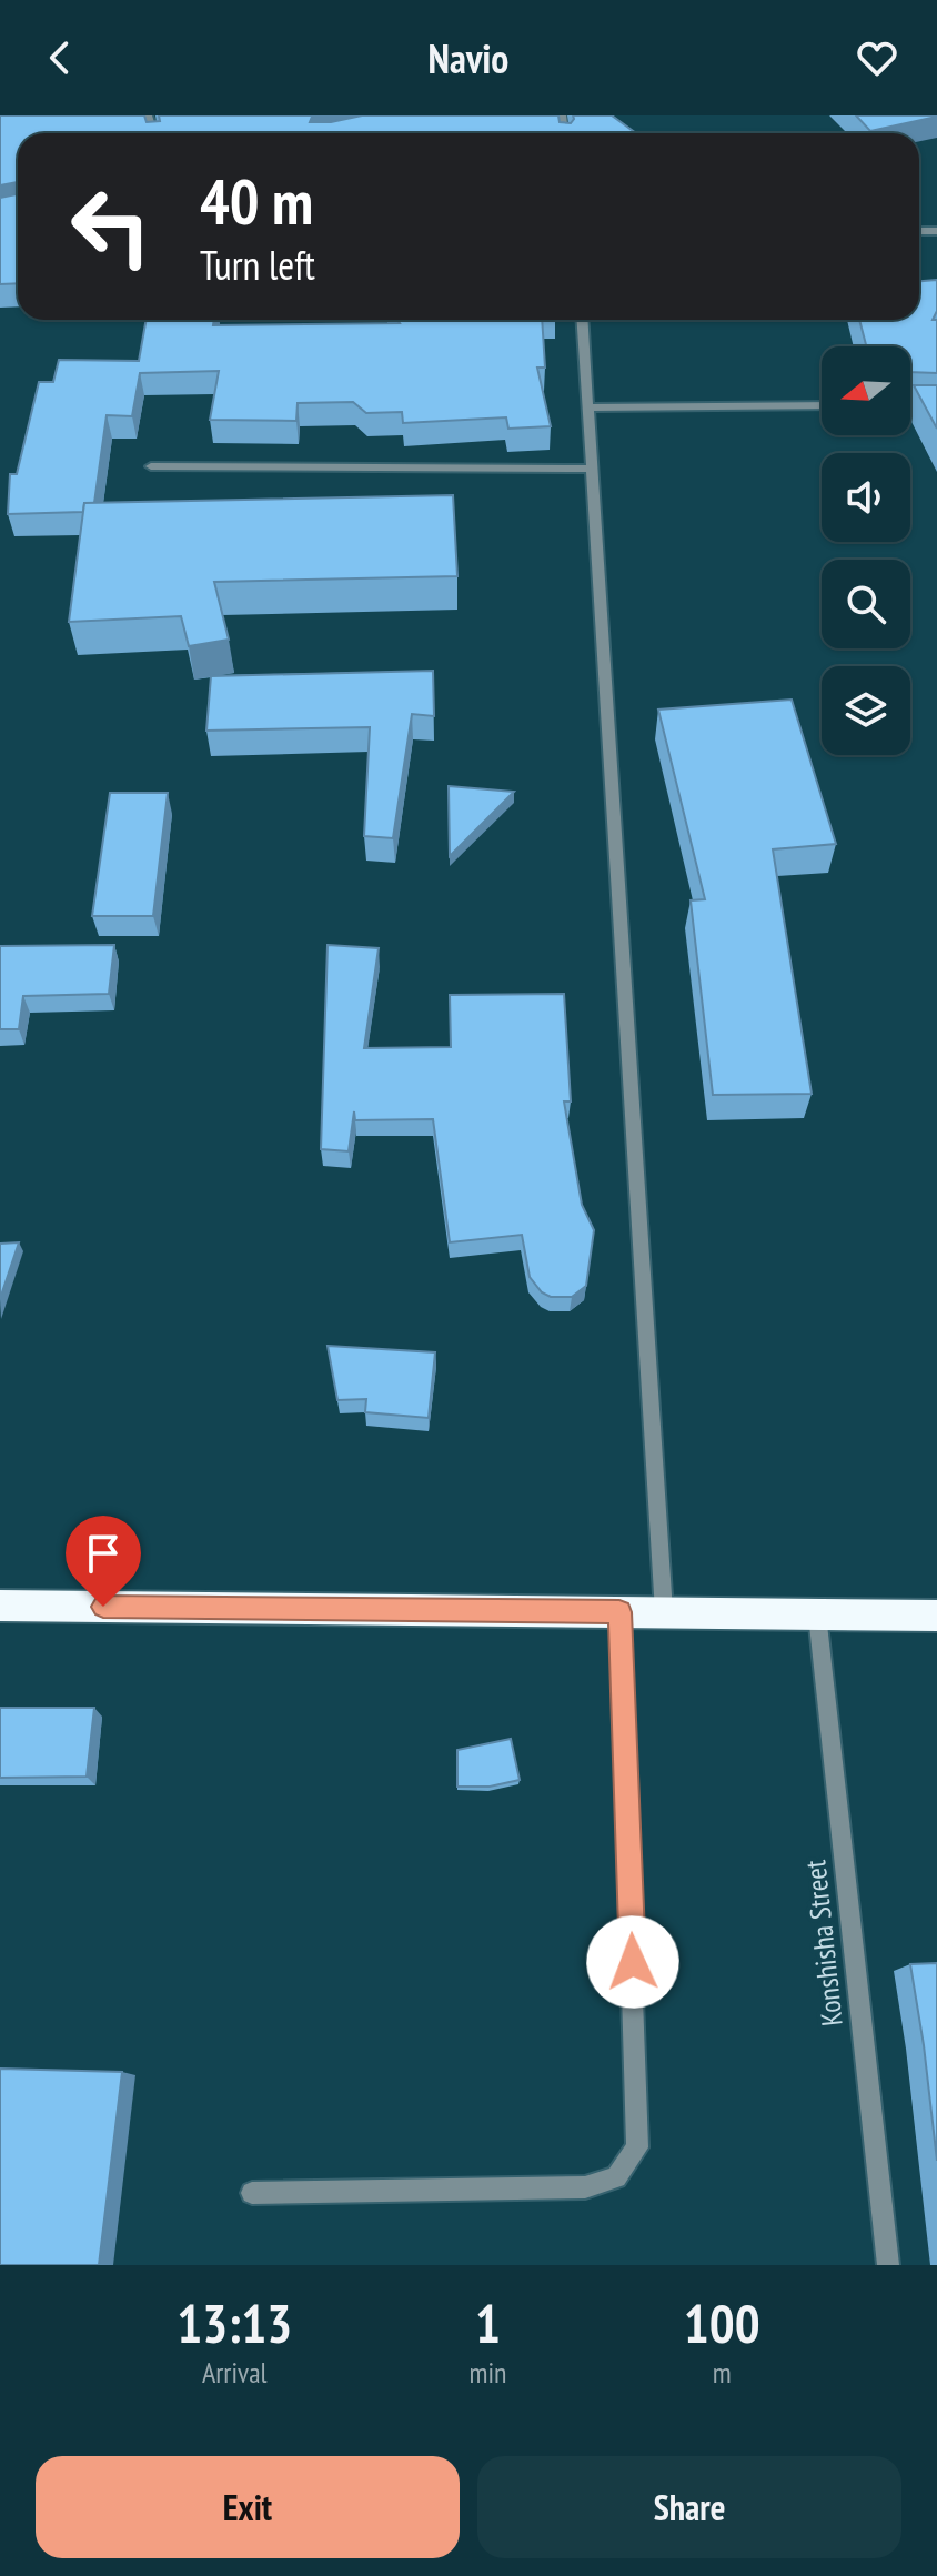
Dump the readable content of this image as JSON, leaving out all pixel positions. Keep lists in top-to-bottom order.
{
  "streets": {
    "street": ["Konshisha Street"]
  },
  "north": "left",
  "page": {
    "header": "Navio",
    "turn": ["40 m", "Turn left"],
    "eta": [
      "13:13",
      "Arrival",
      "1",
      "min",
      "100",
      "m"
    ],
    "buttons": ["Exit", "Share"]
  }
}
